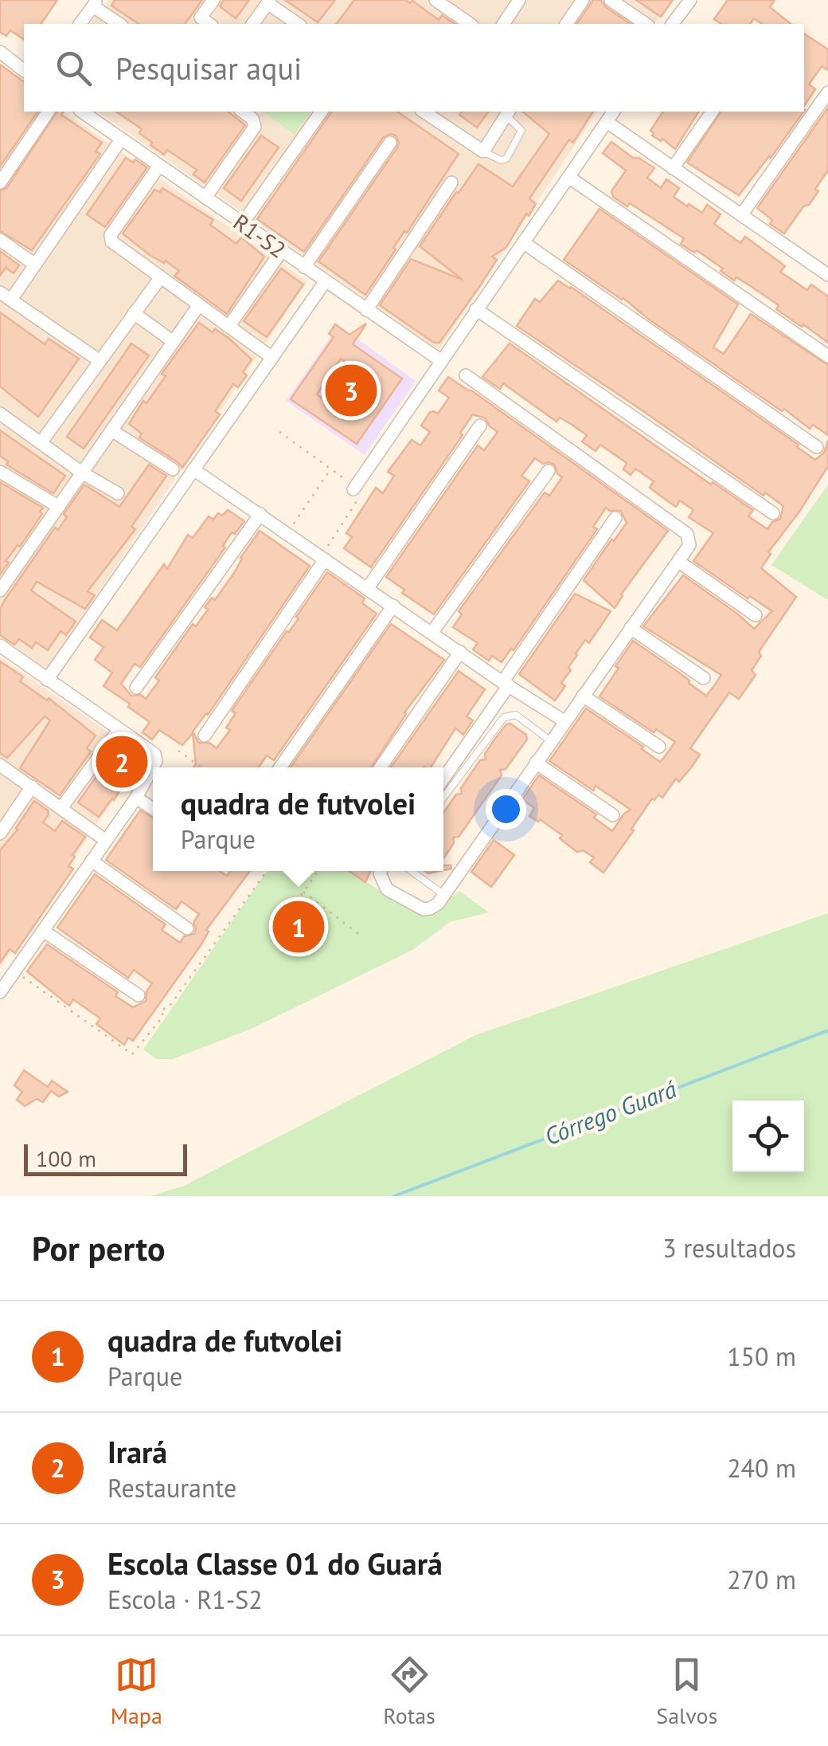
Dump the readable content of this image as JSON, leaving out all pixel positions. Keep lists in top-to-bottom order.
{
  "streets": {
    "street": ["R1-S2"]
  },
  "water": ["Córrego Guará"],
  "scale_bar": "100 m",
  "page": {
    "search": "Pesquisar aqui",
    "pins": ["3", "2", "1"],
    "popup": ["quadra de futvolei", "Parque"],
    "scale": "100 m",
    "heading": ["Por perto", "3 resultados"],
    "list": [
      {
        "mark": "1",
        "name": "quadra de futvolei",
        "note": "Parque",
        "value": "150 m"
      },
      {
        "mark": "2",
        "name": "Irará",
        "note": "Restaurante",
        "value": "240 m"
      },
      {
        "mark": "3",
        "name": "Escola Classe 01 do Guará",
        "note": "Escola · R1-S2",
        "value": "270 m"
      }
    ],
    "nav": ["Mapa", "Rotas", "Salvos"]
  }
}
